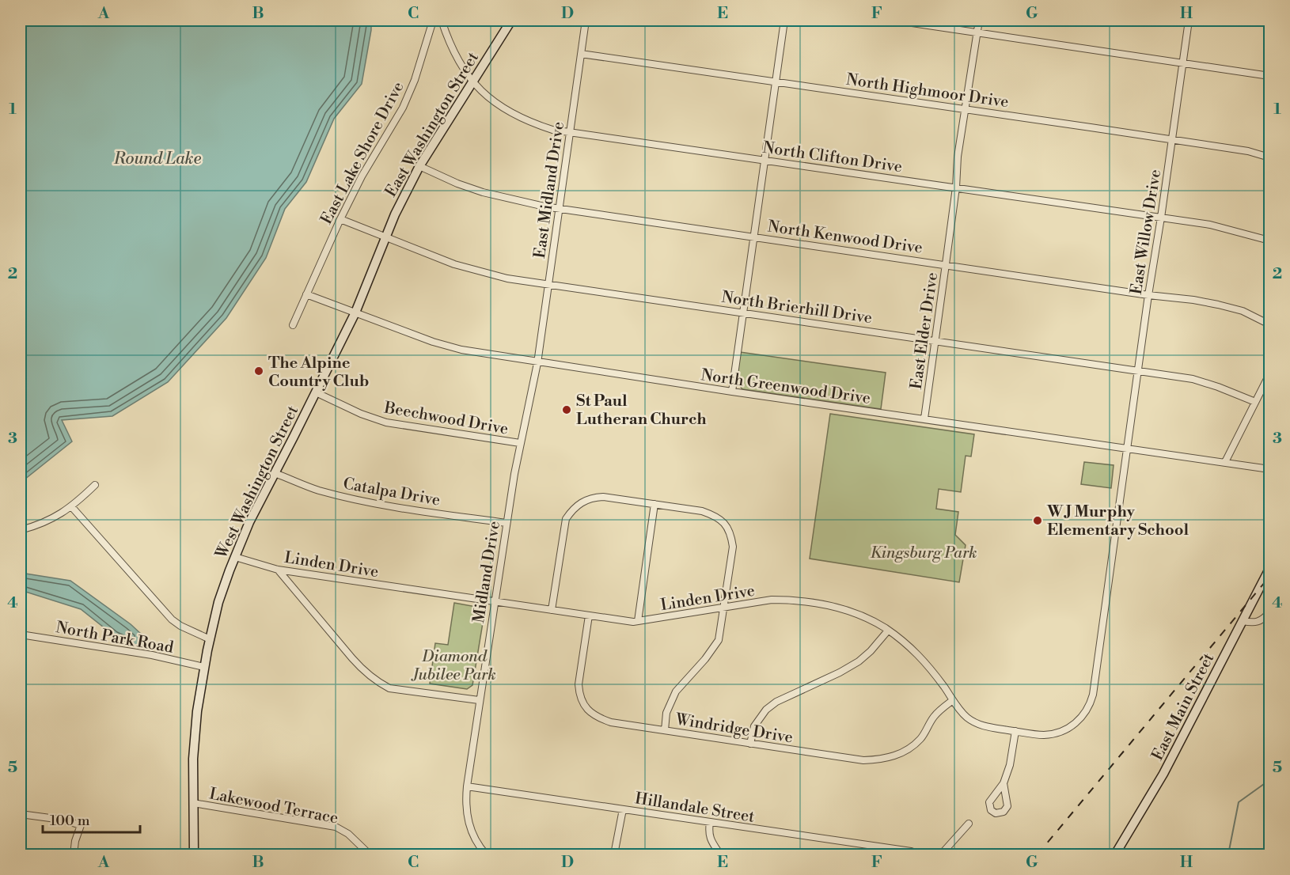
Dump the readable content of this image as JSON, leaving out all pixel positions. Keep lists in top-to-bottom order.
{
  "streets": {
    "main road": ["East Washington Street", "West Washington Street", "East Main Street"],
    "street": [
      "North Highmoor Drive",
      "East Lake Shore Drive",
      "North Clifton Drive",
      "East Midland Drive",
      "East Willow Drive",
      "North Kenwood Drive",
      "North Brierhill Drive",
      "East Elder Drive",
      "North Greenwood Drive",
      "Beechwood Drive",
      "Catalpa Drive",
      "Linden Drive",
      "Midland Drive",
      "North Park Road",
      "Windridge Drive",
      "Lakewood Terrace",
      "Hillandale Street"
    ]
  },
  "crossings": [
    ["North Highmoor Drive", "East Midland Drive"],
    ["North Highmoor Drive", "East Willow Drive"],
    ["North Highmoor Drive", "East Elder Drive"],
    ["East Washington Street", "North Clifton Drive"],
    ["East Washington Street", "North Kenwood Drive"],
    ["East Washington Street", "North Brierhill Drive"],
    ["East Washington Street", "North Greenwood Drive"],
    ["East Washington Street", "West Washington Street"],
    ["East Lake Shore Drive", "North Brierhill Drive"],
    ["East Lake Shore Drive", "North Greenwood Drive"],
    ["North Clifton Drive", "East Midland Drive"],
    ["North Clifton Drive", "East Willow Drive"],
    ["North Clifton Drive", "East Elder Drive"],
    ["East Midland Drive", "North Kenwood Drive"],
    ["East Midland Drive", "North Brierhill Drive"],
    ["East Midland Drive", "North Greenwood Drive"],
    ["East Midland Drive", "Midland Drive"],
    ["East Willow Drive", "North Kenwood Drive"],
    ["East Willow Drive", "North Brierhill Drive"],
    ["East Willow Drive", "North Greenwood Drive"],
    ["East Willow Drive", "Linden Drive"],
    ["North Kenwood Drive", "East Elder Drive"],
    ["North Brierhill Drive", "East Elder Drive"],
    ["East Elder Drive", "North Greenwood Drive"],
    ["North Greenwood Drive", "Midland Drive"],
    ["Beechwood Drive", "West Washington Street"],
    ["Beechwood Drive", "Midland Drive"],
    ["West Washington Street", "Catalpa Drive"],
    ["West Washington Street", "Linden Drive"],
    ["West Washington Street", "North Park Road"],
    ["West Washington Street", "Lakewood Terrace"],
    ["Catalpa Drive", "Midland Drive"],
    ["Linden Drive", "Midland Drive"],
    ["Linden Drive", "Windridge Drive"],
    ["Midland Drive", "Hillandale Street"]
  ],
  "water": ["Round Lake"],
  "parks": ["Kingsburg Park", "Diamond Jubilee Park"],
  "places": ["The Alpine Country Club", "St Paul Lutheran Church", "W J Murphy Elementary School"],
  "scale_bar": "100 m",
  "grid": {
    "columns": [
      "A",
      "B",
      "C",
      "D",
      "E",
      "F",
      "G",
      "H"
    ],
    "rows": [
      "1",
      "2",
      "3",
      "4",
      "5"
    ]
  }
}
